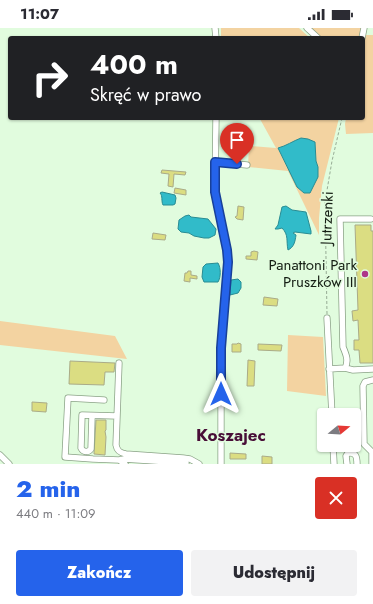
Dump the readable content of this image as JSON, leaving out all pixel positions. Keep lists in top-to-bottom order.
{
  "streets": {
    "path": ["Jutrzenki"]
  },
  "districts": ["Koszajec"],
  "places": ["Panattoni Park Pruszków III"],
  "north": "right",
  "page": {
    "status": "11:07",
    "turn": ["400 m", "Skręć w prawo"],
    "heading": ["2 min", "440 m · 11:09"],
    "buttons": ["Zakończ", "Udostępnij"]
  }
}
